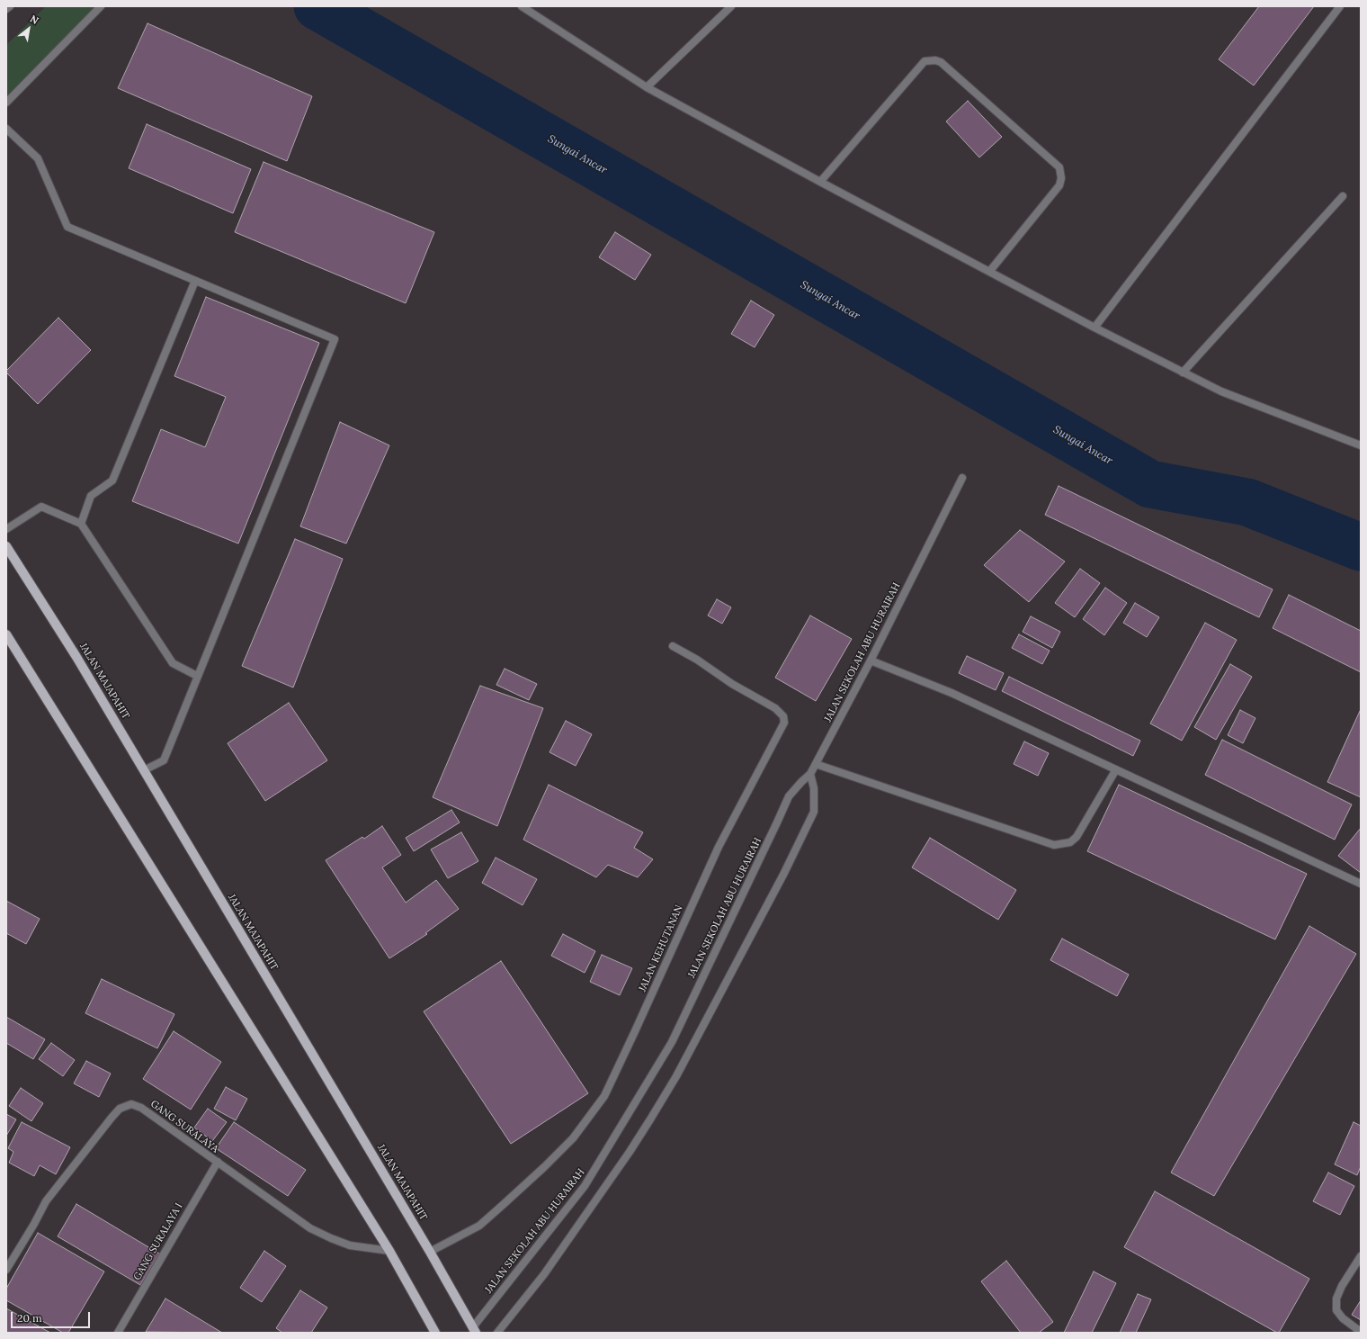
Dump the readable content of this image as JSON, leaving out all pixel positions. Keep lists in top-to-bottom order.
{
  "streets": {
    "main road": ["JALAN MAJAPAHIT"],
    "street": [
      "JALAN SEKOLAH ABU HURAIRAH",
      "JALAN KEHUTANAN",
      "GANG SURALAYA",
      "GANG SURALAYA I"
    ]
  },
  "crossings": [
    ["JALAN SEKOLAH ABU HURAIRAH", "JALAN MAJAPAHIT"],
    ["JALAN MAJAPAHIT", "JALAN KEHUTANAN"],
    ["GANG SURALAYA", "GANG SURALAYA I"]
  ],
  "water": ["Sungai Ancar"],
  "scale_bar": "20 m",
  "north": "top right"
}
